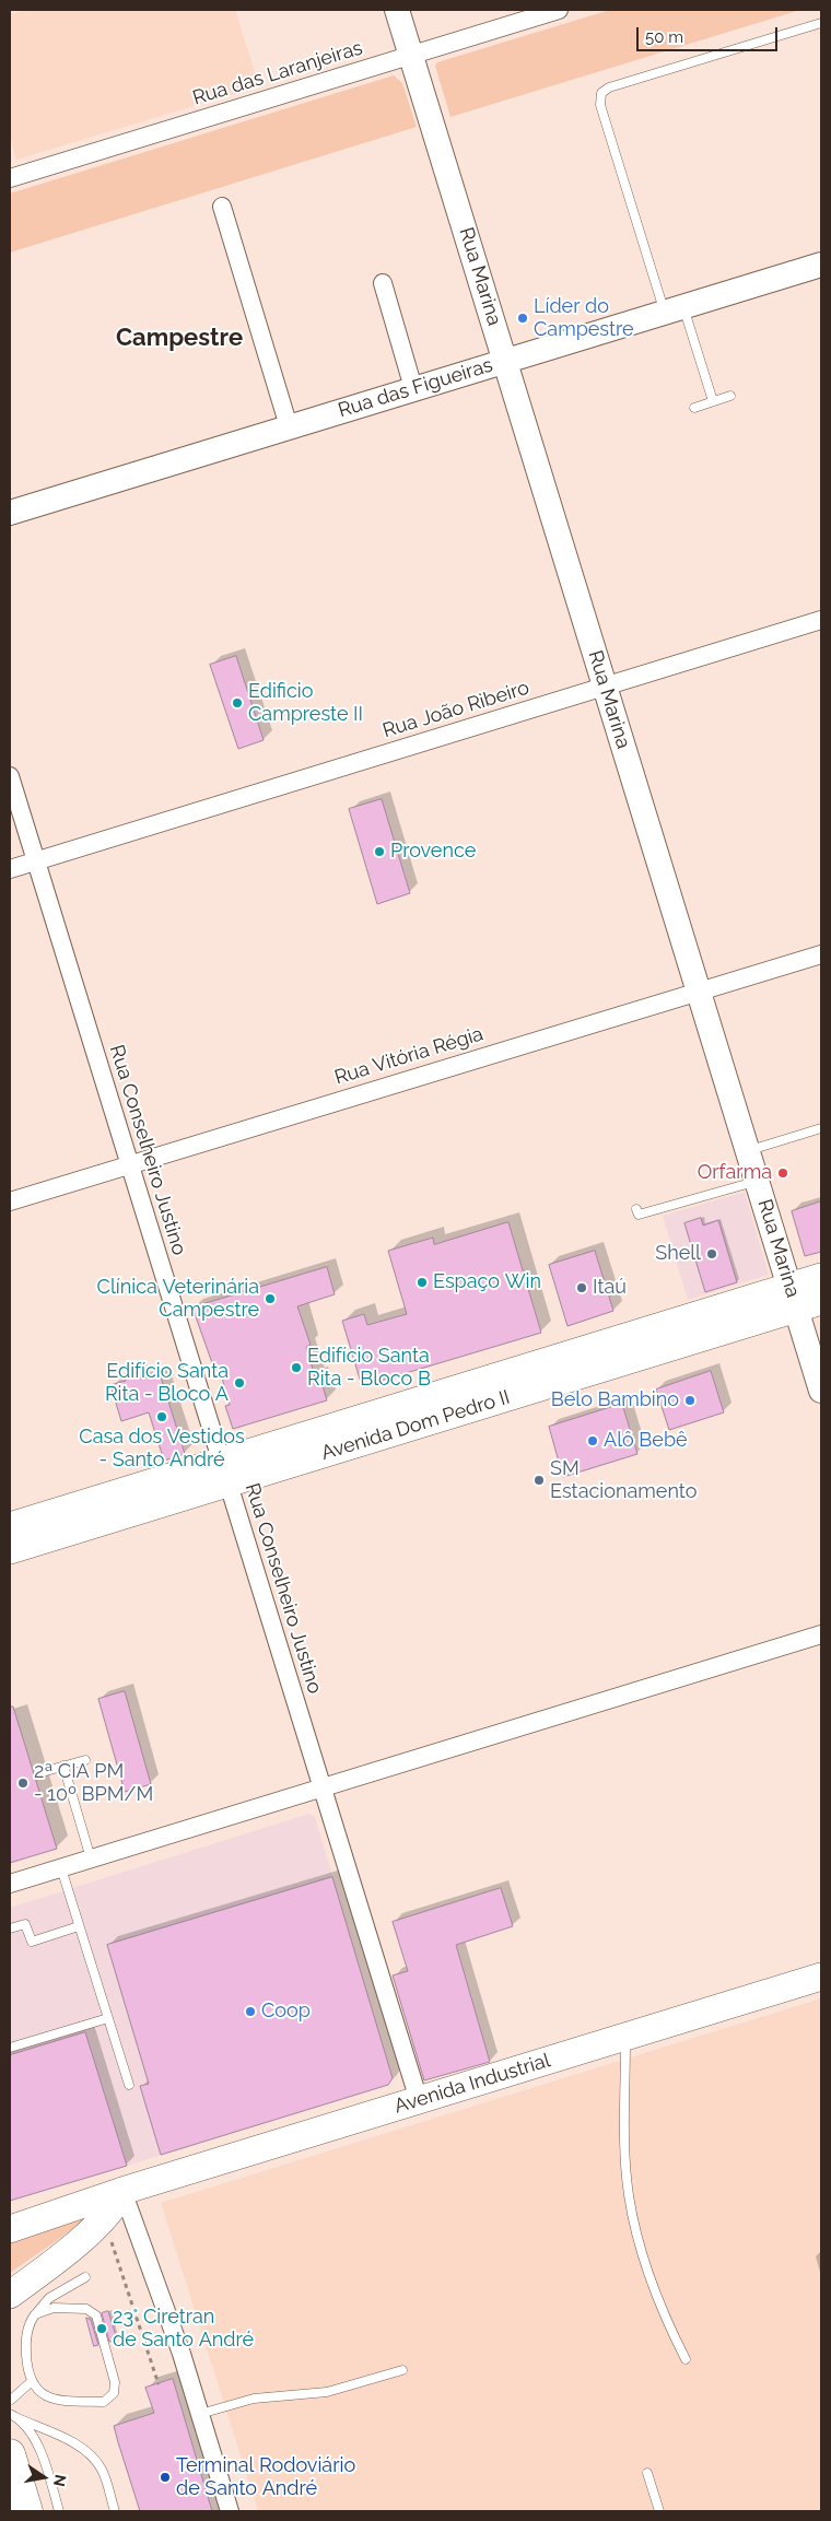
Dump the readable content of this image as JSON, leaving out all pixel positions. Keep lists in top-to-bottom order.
{
  "streets": {
    "main road": ["Avenida Dom Pedro II", "Avenida Industrial"],
    "street": [
      "Rua das Laranjeiras",
      "Rua Marina",
      "Rua das Figueiras",
      "Rua João Ribeiro",
      "Rua Vitória Régia",
      "Rua Conselheiro Justino"
    ]
  },
  "crossings": [
    ["Rua das Laranjeiras", "Rua Marina"],
    ["Rua Marina", "Rua das Figueiras"],
    ["Rua Marina", "Rua João Ribeiro"],
    ["Rua Marina", "Rua Vitória Régia"],
    ["Rua Marina", "Avenida Dom Pedro II"],
    ["Rua João Ribeiro", "Rua Conselheiro Justino"],
    ["Rua Vitória Régia", "Rua Conselheiro Justino"],
    ["Rua Conselheiro Justino", "Avenida Dom Pedro II"],
    ["Rua Conselheiro Justino", "Avenida Industrial"]
  ],
  "districts": ["Campestre"],
  "places": [
    "Líder do Campestre",
    "Edificio Campreste II",
    "Provence",
    "Orfarma",
    "Shell",
    "Espaço Win",
    "Itaú",
    "Clínica Veterinária Campestre",
    "Edifício Santa Rita - Bloco B",
    "Edifício Santa Rita - Bloco A",
    "Belo Bambino",
    "Casa dos Vestidos - Santo André",
    "Alô Bebê",
    "SM Estacionamento",
    "2ª CIA PM - 10º BPM/M",
    "Coop",
    "23° Ciretran de Santo André",
    "Terminal Rodoviário de Santo André"
  ],
  "scale_bar": "50 m",
  "north": "right"
}
